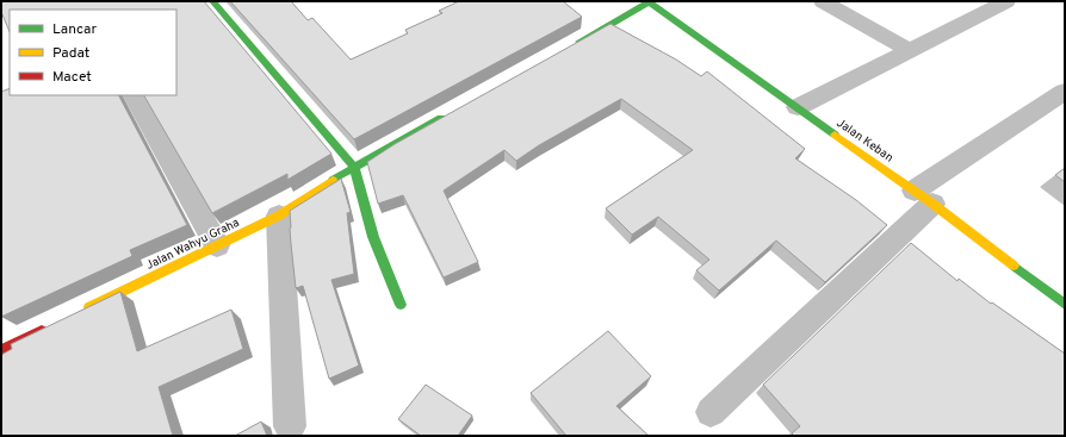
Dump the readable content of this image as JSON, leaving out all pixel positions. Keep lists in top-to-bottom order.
{
  "streets": {
    "street": ["Jalan Keban", "Jalan Wahyu Graha"]
  },
  "legend": ["Lancar", "Padat", "Macet"]
}
